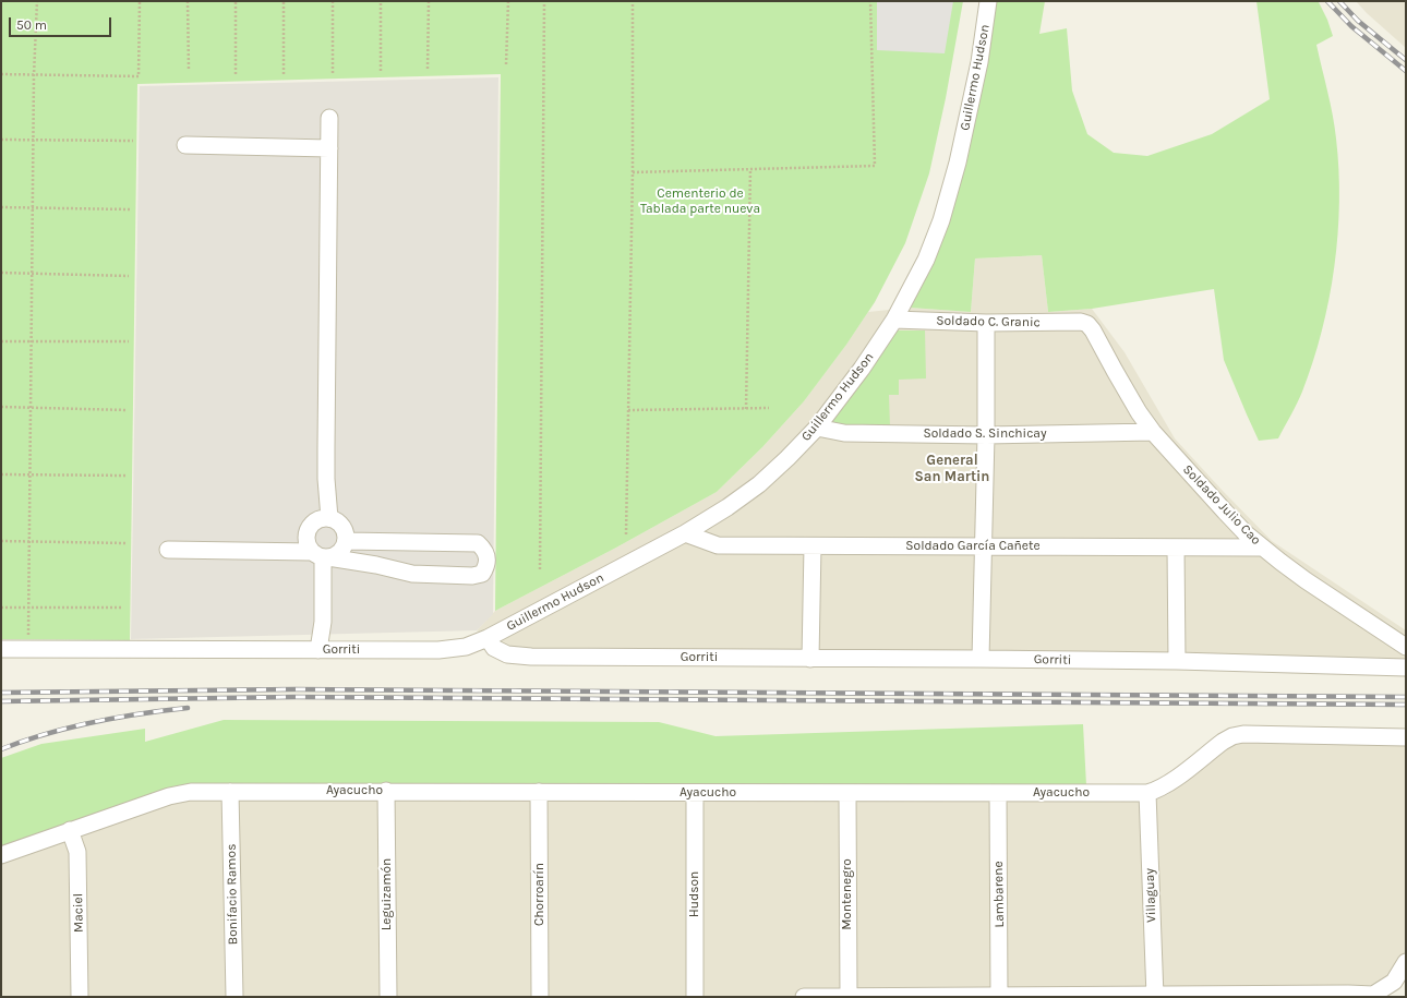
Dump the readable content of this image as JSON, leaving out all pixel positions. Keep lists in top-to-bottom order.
{
  "streets": {
    "street": [
      "Guillermo Hudson",
      "Soldado C. Granic",
      "Soldado S. Sinchicay",
      "Soldado Julio Cao",
      "Soldado García Cañete",
      "Gorriti",
      "Ayacucho",
      "Bonifacio Ramos",
      "Leguizamón",
      "Chorroarín",
      "Hudson",
      "Montenegro",
      "Lambarene",
      "Villaguay",
      "Maciel"
    ]
  },
  "crossings": [
    ["Guillermo Hudson", "Soldado C. Granic"],
    ["Guillermo Hudson", "Soldado S. Sinchicay"],
    ["Guillermo Hudson", "Soldado García Cañete"],
    ["Guillermo Hudson", "Gorriti"],
    ["Soldado C. Granic", "Soldado Julio Cao"],
    ["Soldado S. Sinchicay", "Soldado Julio Cao"],
    ["Soldado Julio Cao", "Soldado García Cañete"],
    ["Ayacucho", "Bonifacio Ramos"],
    ["Ayacucho", "Leguizamón"],
    ["Ayacucho", "Chorroarín"],
    ["Ayacucho", "Hudson"],
    ["Ayacucho", "Montenegro"],
    ["Ayacucho", "Lambarene"],
    ["Ayacucho", "Villaguay"],
    ["Ayacucho", "Maciel"]
  ],
  "districts": ["General San Martin"],
  "parks": ["Cementerio de Tablada parte nueva"],
  "scale_bar": "50 m"
}
